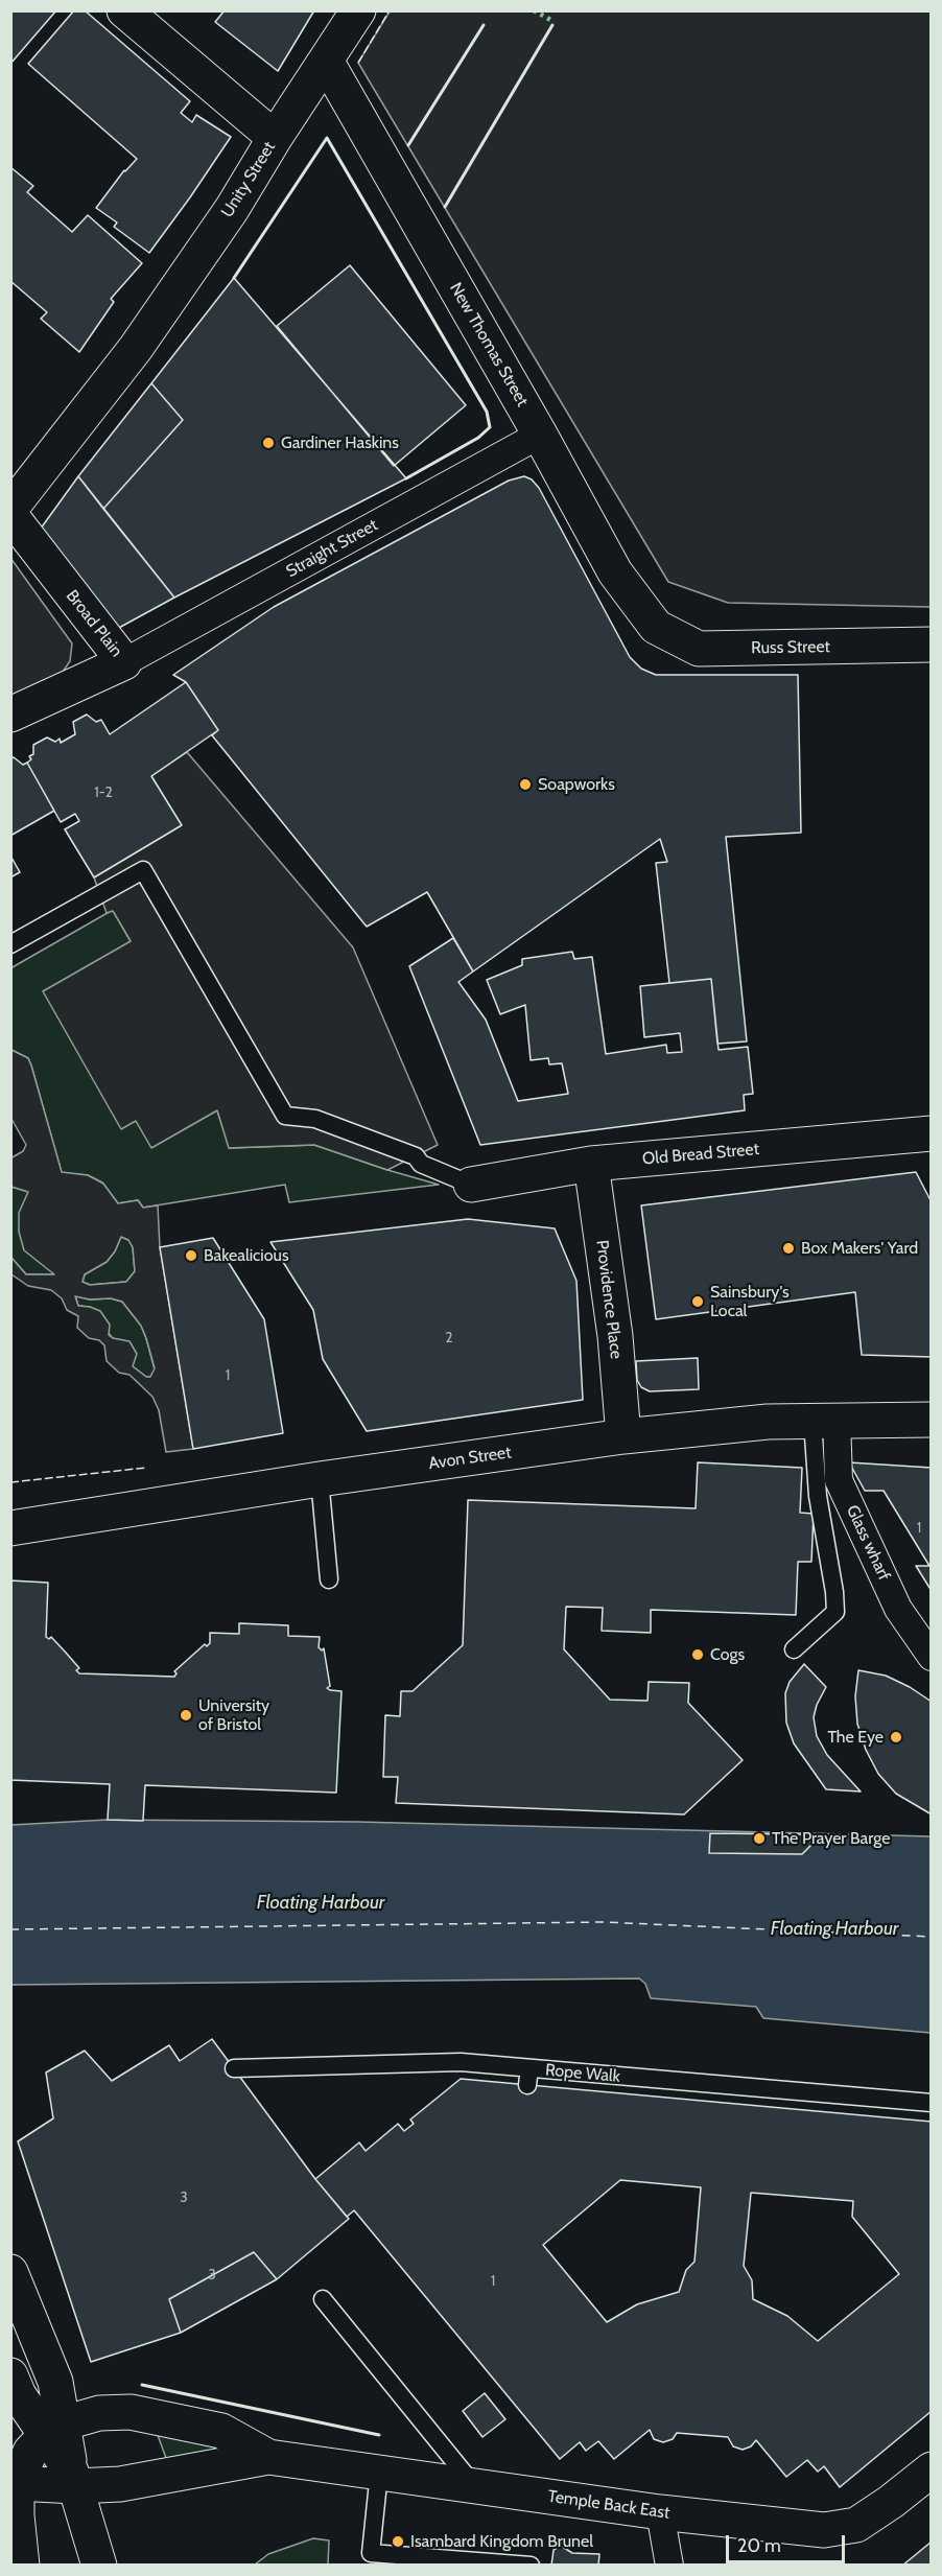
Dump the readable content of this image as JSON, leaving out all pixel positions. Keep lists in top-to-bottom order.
{
  "streets": {
    "main road": [
      "Unity Street",
      "New Thomas Street",
      "Broad Plain",
      "Russ Street",
      "Old Bread Street",
      "Providence Place",
      "Avon Street",
      "Temple Back East"
    ],
    "street": ["Straight Street", "Glass wharf"],
    "lane": ["Rope Walk"]
  },
  "crossings": [
    ["Unity Street", "New Thomas Street"],
    ["New Thomas Street", "Straight Street"],
    ["New Thomas Street", "Russ Street"],
    ["Straight Street", "Broad Plain"],
    ["Old Bread Street", "Providence Place"],
    ["Providence Place", "Avon Street"],
    ["Avon Street", "Glass wharf"]
  ],
  "water": ["Floating Harbour"],
  "places": [
    "Gardiner Haskins",
    "Soapworks",
    "Box Makers' Yard",
    "Bakealicious",
    "Sainsbury's Local",
    "Cogs",
    "University of Bristol",
    "The Eye",
    "The Prayer Barge",
    "Isambard Kingdom Brunel"
  ],
  "house_numbers": [
    "1-2",
    "2",
    "1",
    "1",
    "3",
    "3",
    "1"
  ],
  "scale_bar": "20 m"
}
